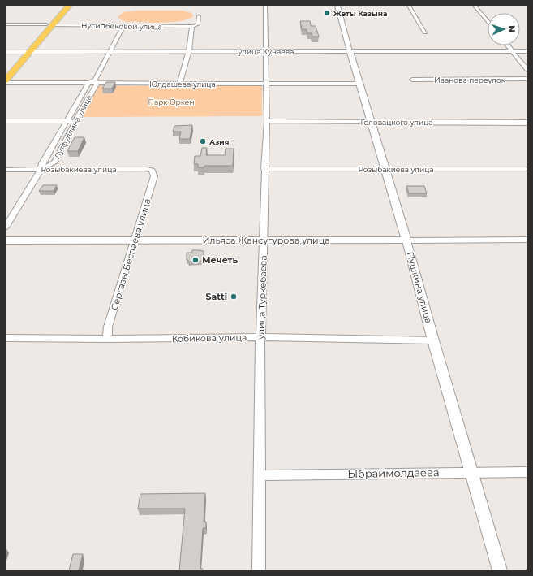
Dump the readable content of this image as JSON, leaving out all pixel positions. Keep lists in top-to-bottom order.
{
  "streets": {
    "main road": [
      "улица Кунаева",
      "Головацкого улица",
      "Ильяса Жансугурова улица",
      "Пушкина улица"
    ],
    "street": [
      "Нусипбековой улица",
      "Иванова переулок",
      "Юлдашева улица",
      "Лутфуллина улица",
      "Розыбакиева улица",
      "Сергазы Беспаева улица",
      "улица Туркебаева",
      "Кобикова улица",
      "Ыбраймолдаева"
    ]
  },
  "crossings": [
    ["Нусипбековой улица", "Лутфуллина улица"],
    ["улица Кунаева", "Лутфуллина улица"],
    ["улица Кунаева", "Пушкина улица"],
    ["улица Кунаева", "улица Туркебаева"],
    ["Юлдашева улица", "Лутфуллина улица"],
    ["Юлдашева улица", "Пушкина улица"],
    ["Юлдашева улица", "улица Туркебаева"],
    ["Головацкого улица", "Пушкина улица"],
    ["Головацкого улица", "улица Туркебаева"],
    ["Лутфуллина улица", "Розыбакиева улица"],
    ["Розыбакиева улица", "Сергазы Беспаева улица"],
    ["Розыбакиева улица", "Пушкина улица"],
    ["Розыбакиева улица", "улица Туркебаева"],
    ["Ильяса Жансугурова улица", "Сергазы Беспаева улица"],
    ["Ильяса Жансугурова улица", "Пушкина улица"],
    ["Ильяса Жансугурова улица", "улица Туркебаева"],
    ["Сергазы Беспаева улица", "Кобикова улица"],
    ["Пушкина улица", "Кобикова улица"],
    ["Пушкина улица", "Ыбраймолдаева"],
    ["улица Туркебаева", "Кобикова улица"],
    ["улица Туркебаева", "Ыбраймолдаева"]
  ],
  "parks": ["Парк Оркен"],
  "places": [
    "Жеты Казына",
    "Азия",
    "Мечеть",
    "Satti"
  ],
  "north": "right"
}
